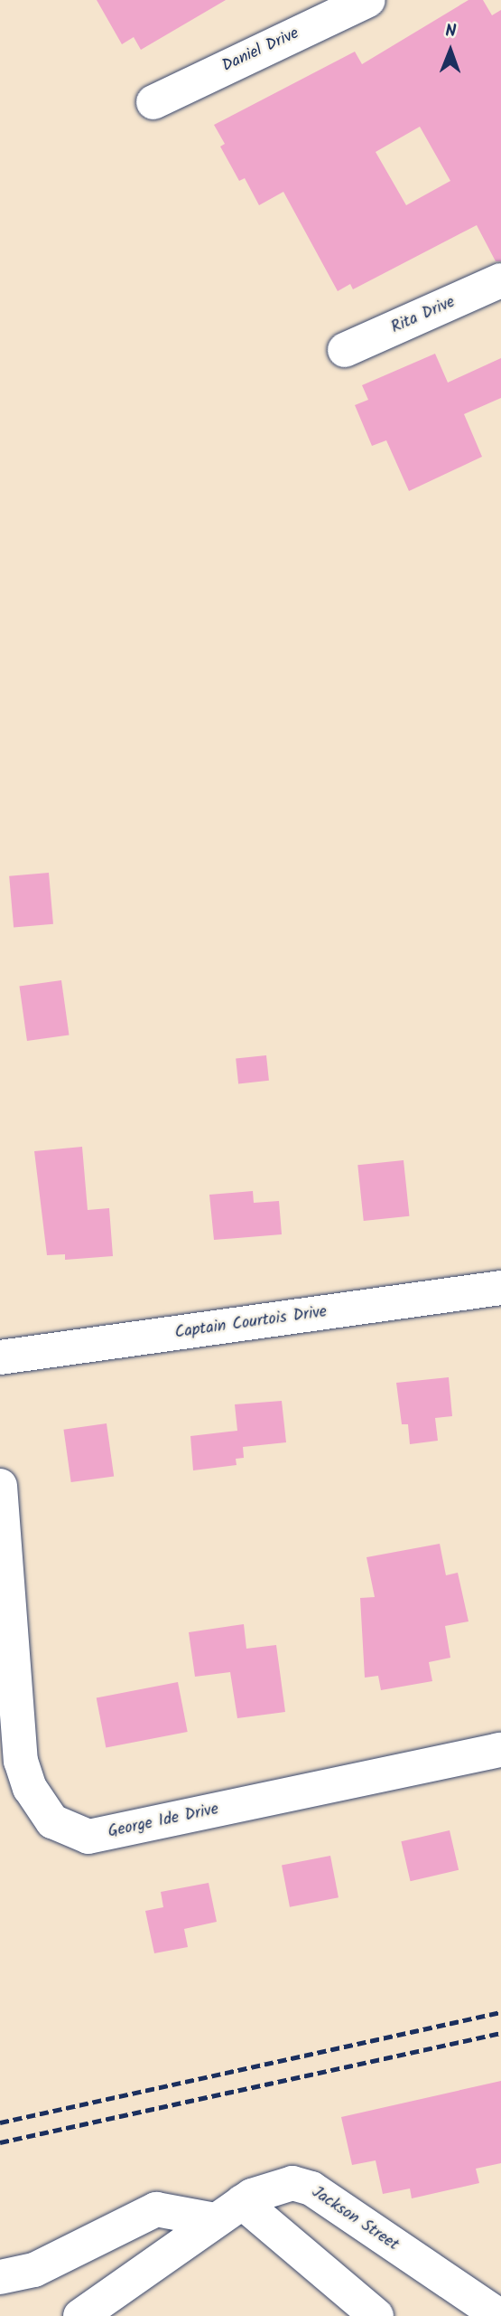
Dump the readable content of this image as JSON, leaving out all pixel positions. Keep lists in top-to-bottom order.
{
  "streets": {
    "street": [
      "Daniel Drive",
      "Rita Drive",
      "Captain Courtois Drive",
      "George Ide Drive",
      "Jackson Street"
    ]
  },
  "north": "top"
}
